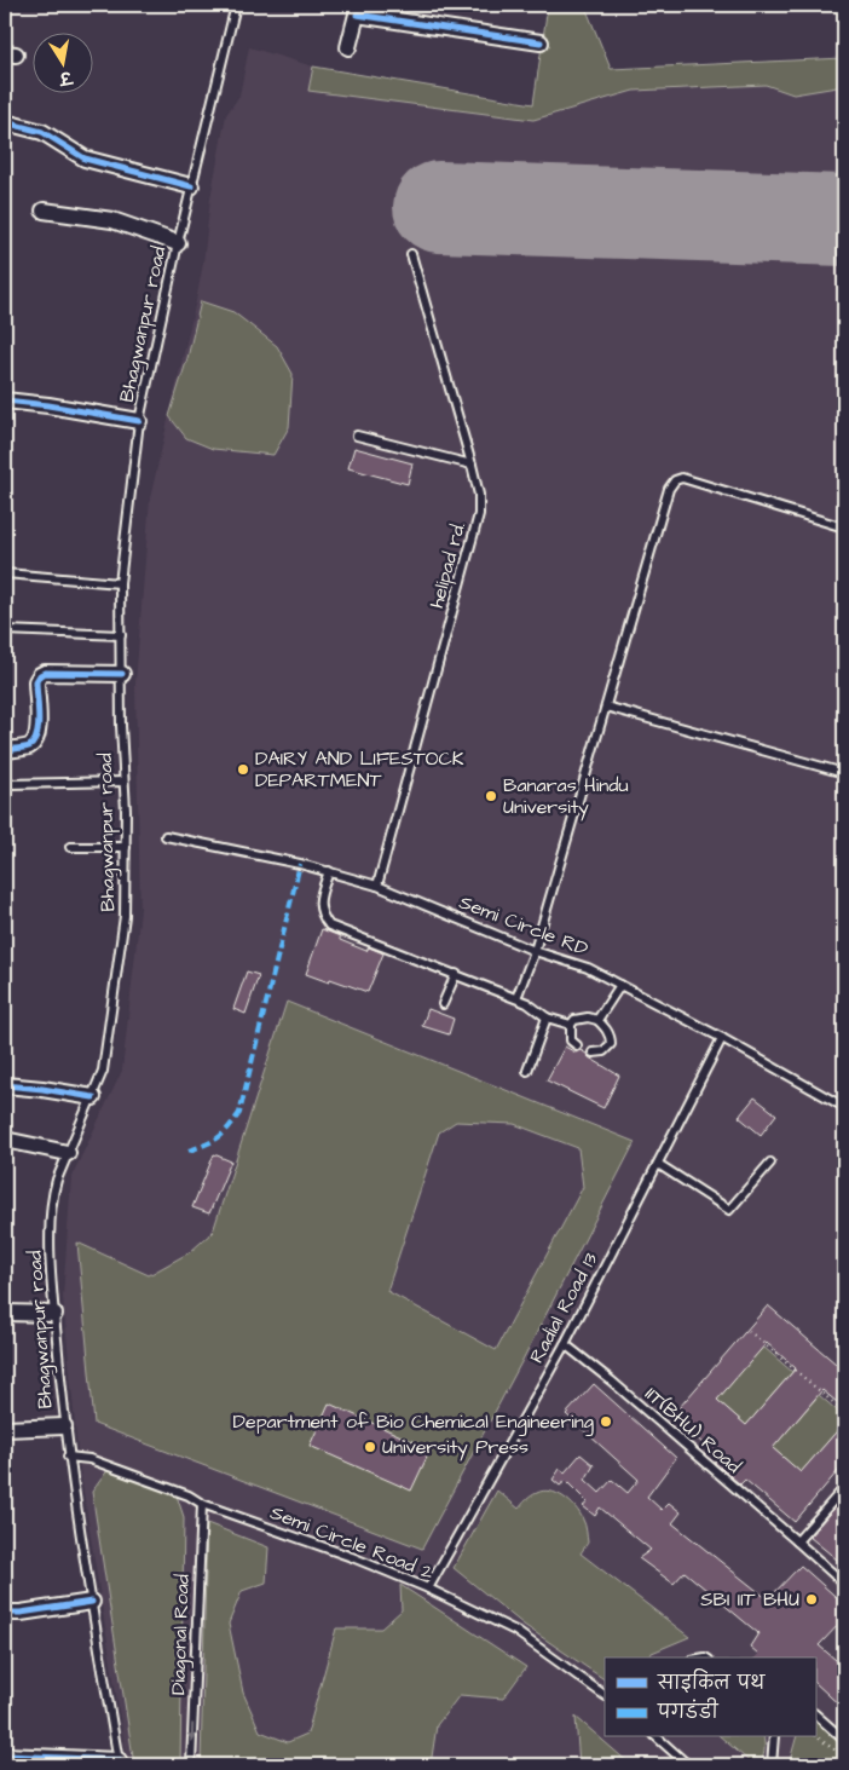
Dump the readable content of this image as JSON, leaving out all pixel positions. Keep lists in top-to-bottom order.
{
  "streets": {
    "lane": [
      "Bhagwanpur road",
      "helipad rd.",
      "Semi Circle RD",
      "Radial Road 13",
      "IIT(BHU) Road",
      "Semi Circle Road 2",
      "Diagonal Road"
    ]
  },
  "crossings": [
    ["Bhagwanpur road", "Semi Circle Road 2"],
    ["helipad rd.", "Semi Circle RD"],
    ["Semi Circle RD", "Radial Road 13"],
    ["Radial Road 13", "IIT(BHU) Road"],
    ["Radial Road 13", "Semi Circle Road 2"],
    ["Semi Circle Road 2", "Diagonal Road"]
  ],
  "one_way": ["Diagonal Road"],
  "places": [
    "DAIRY AND LIFESTOCK DEPARTMENT",
    "Banaras Hindu University",
    "Department of Bio Chemical Engineering",
    "University Press",
    "SBI IIT BHU"
  ],
  "legend": ["साइकिल पथ", "पगडंडी"],
  "north": "bottom"
}
